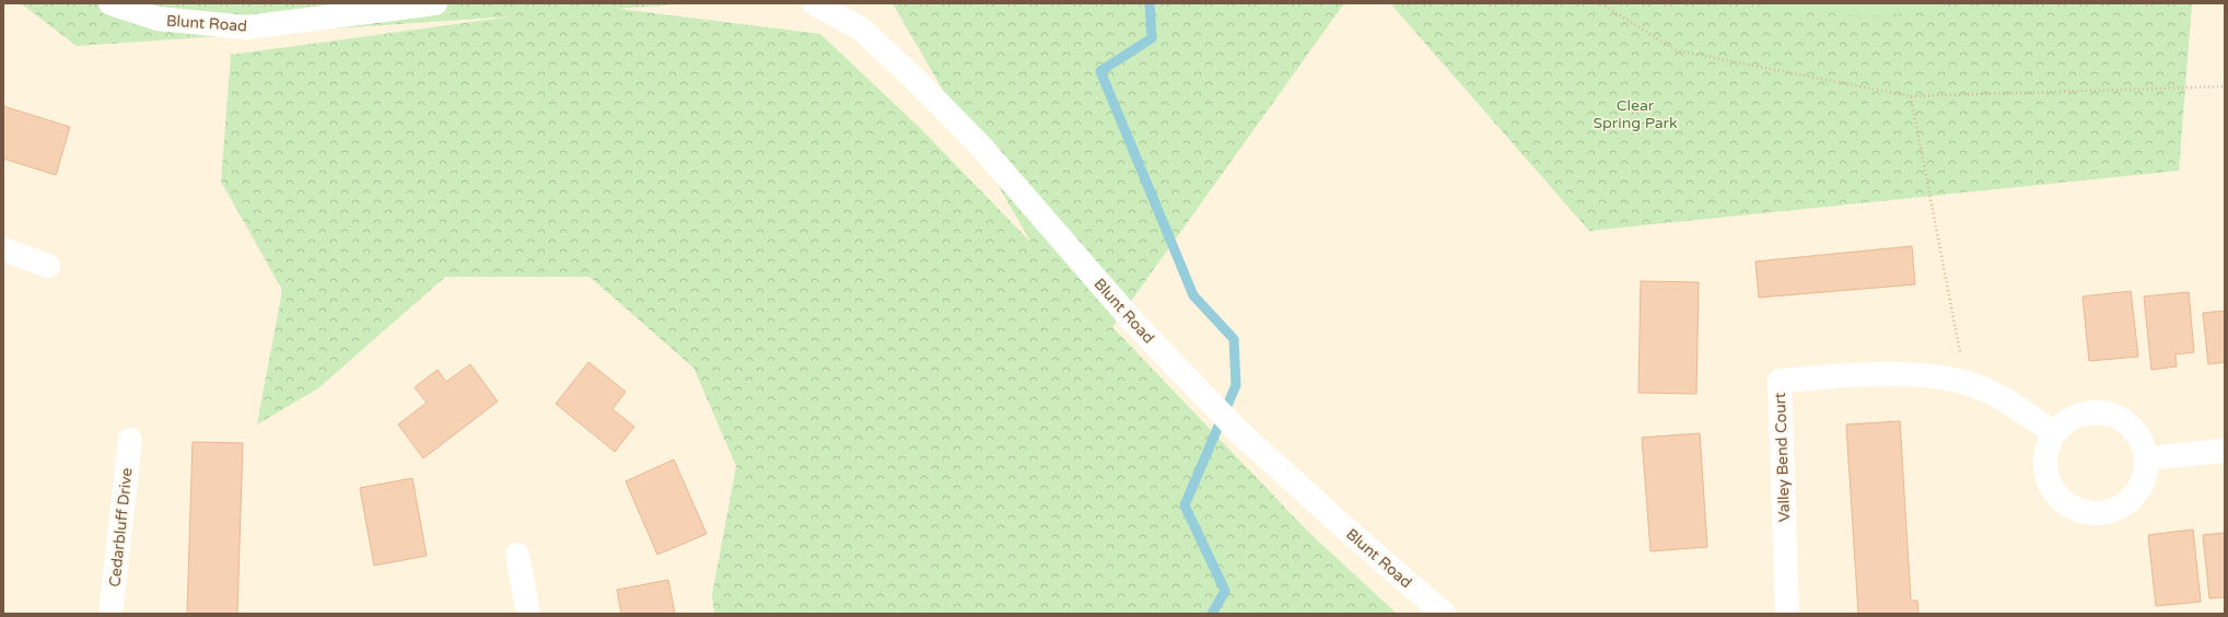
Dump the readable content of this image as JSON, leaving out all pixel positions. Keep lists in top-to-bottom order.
{
  "streets": {
    "street": ["Blunt Road", "Valley Bend Court", "Cedarbluff Drive"]
  },
  "parks": ["Clear Spring Park"]
}
